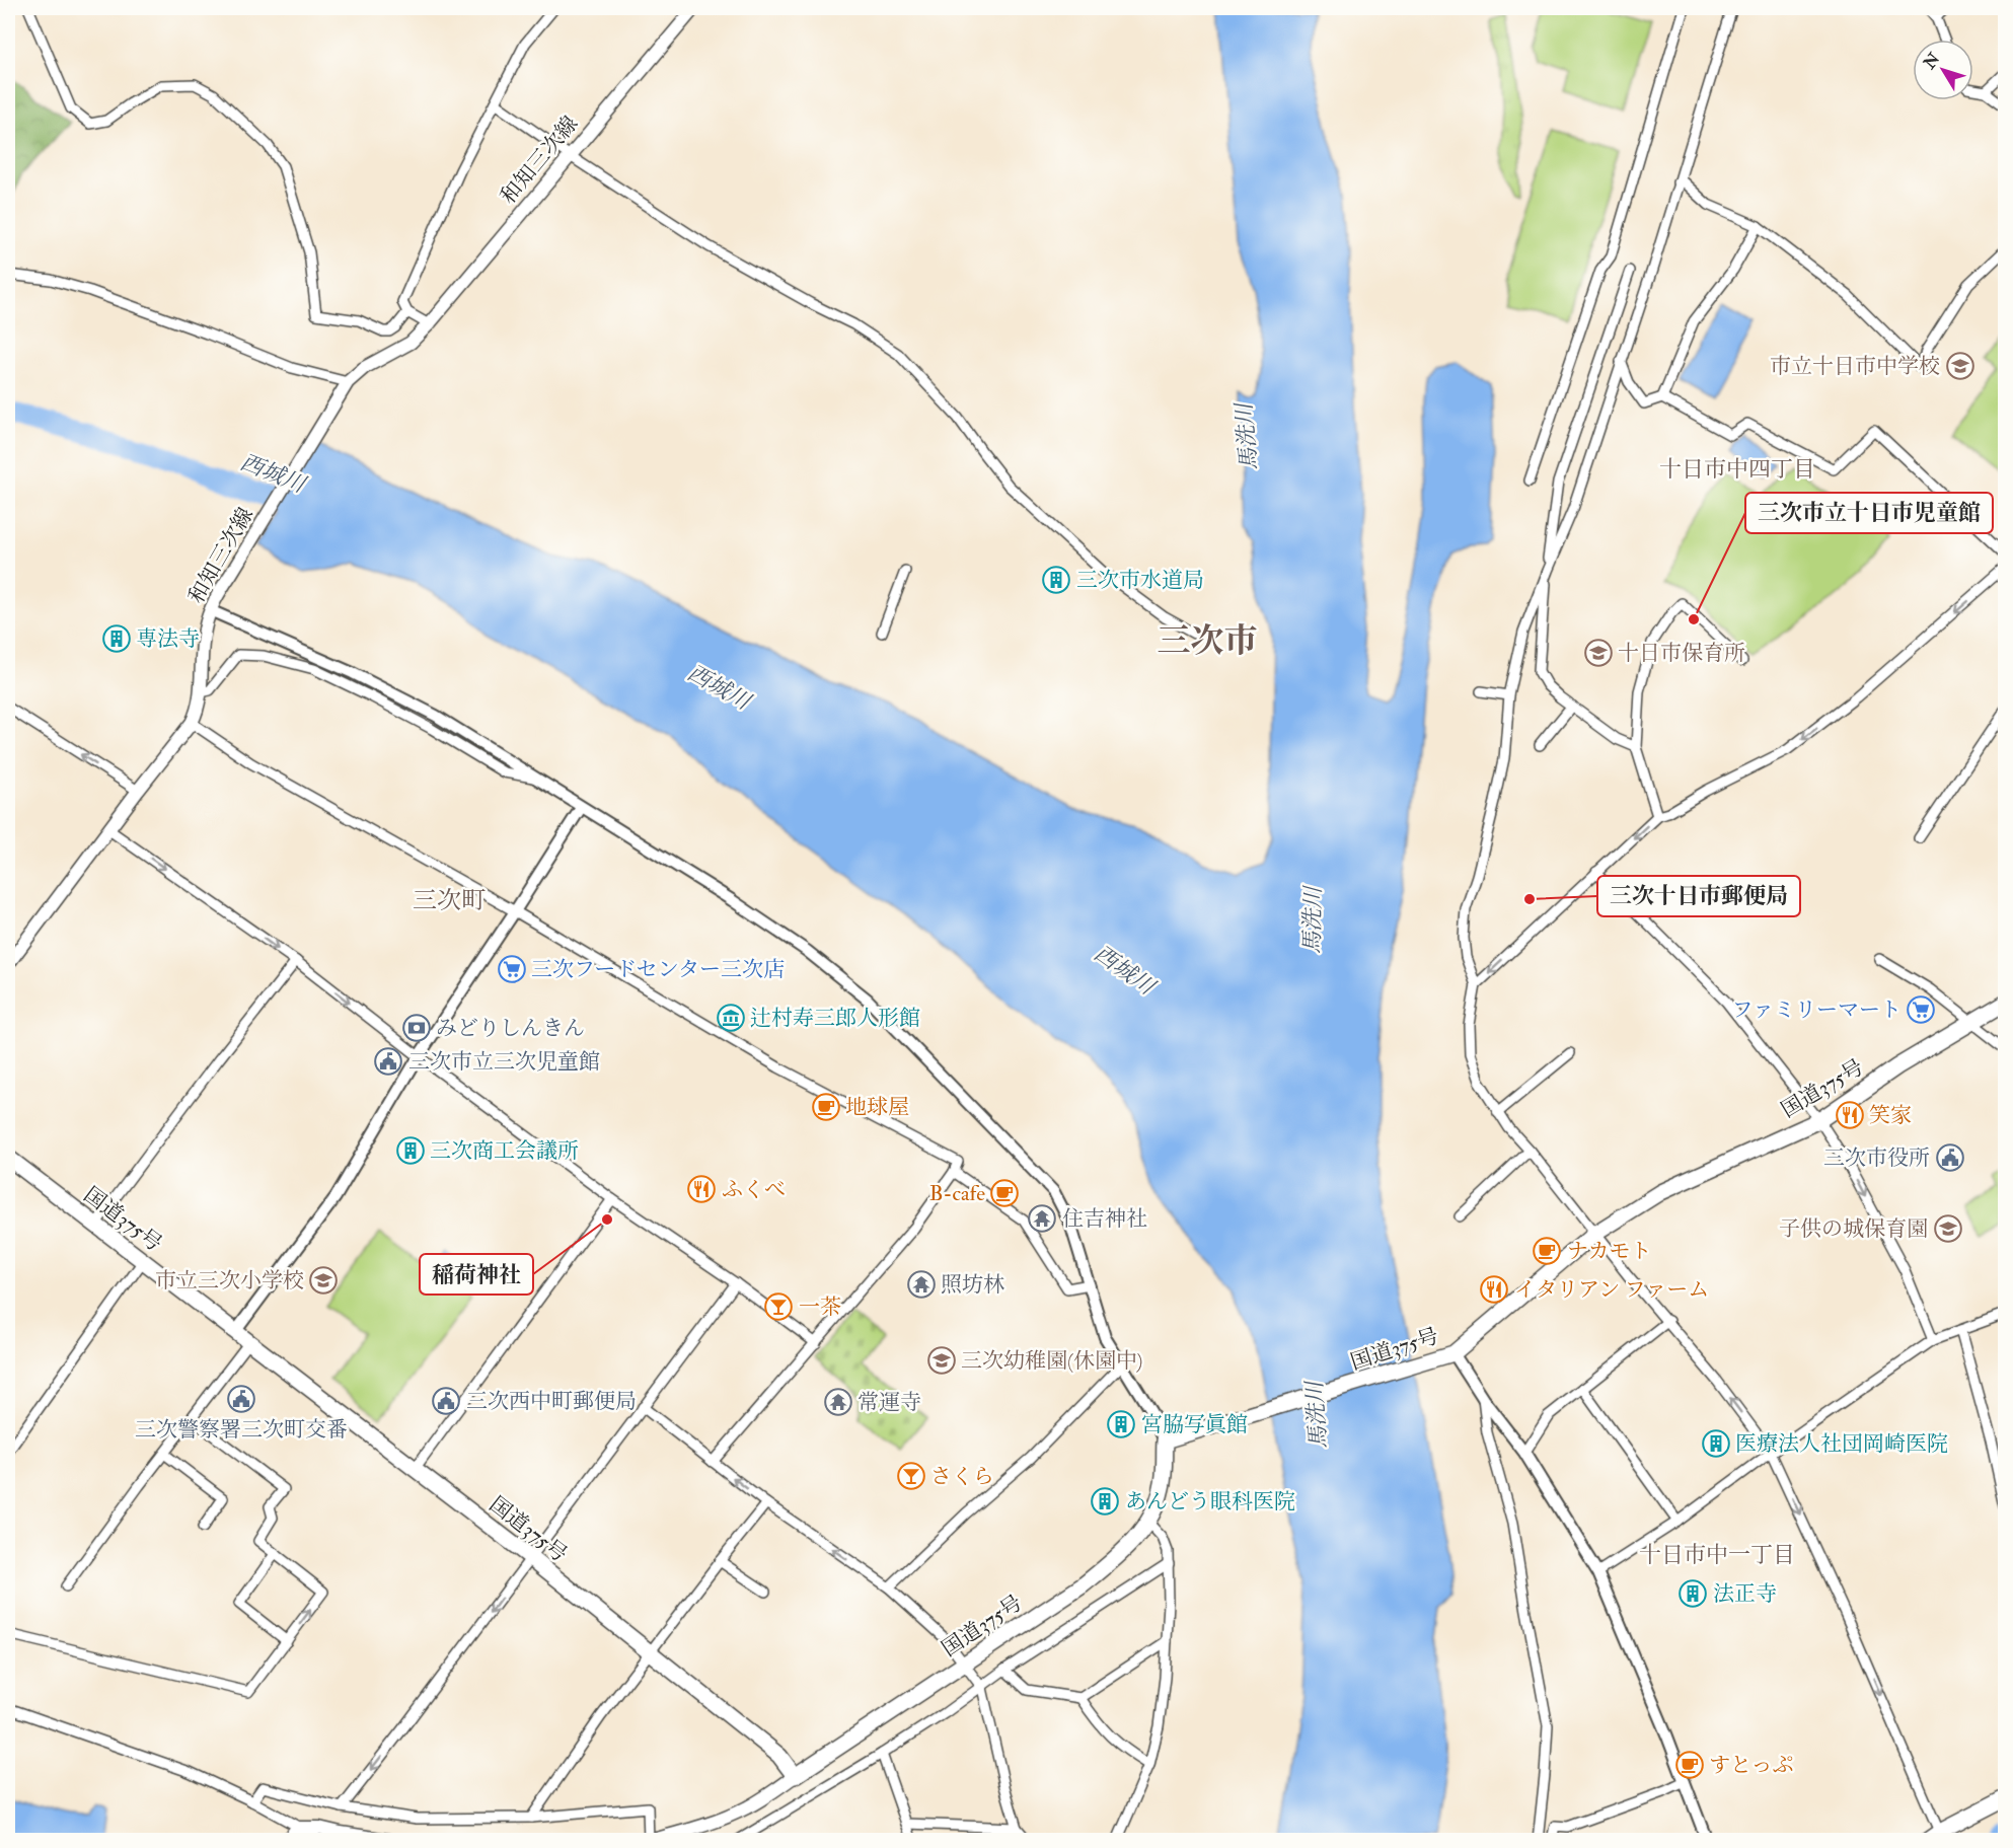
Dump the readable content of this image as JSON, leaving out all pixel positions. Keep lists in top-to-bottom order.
{
  "streets": {
    "highway": ["国道375号"],
    "main road": ["和知三次線"]
  },
  "districts": [
    "十日市中四丁目",
    "三次市",
    "三次町",
    "十日市中一丁目"
  ],
  "water": ["馬洗川", "西城川"],
  "places": {
    "school or university": [
      "市立十日市中学校",
      "十日市保育所",
      "子供の城保育園",
      "市立三次小学校",
      "三次幼稚園(休園中)"
    ],
    "building": [
      "三次市水道局",
      "専法寺",
      "三次商工会議所",
      "宮脇写眞館",
      "医療法人社団岡崎医院",
      "あんどう眼科医院",
      "法正寺"
    ],
    "other": ["三次市立十日市児童館", "三次十日市郵便局", "稲荷神社"],
    "supermarket": ["三次フードセンター三次店", "ファミリーマート"],
    "museum": ["辻村寿三郎人形館"],
    "bank": ["みどりしんきん"],
    "public building": [
      "三次市立三次児童館",
      "三次市役所",
      "三次警察署三次町交番",
      "三次西中町郵便局"
    ],
    "cafe": [
      "地球屋",
      "B-cafe",
      "ナカモト",
      "すとっぷ"
    ],
    "restaurant": ["笑家", "ふくべ", "イタリアン ファーム"],
    "temple": ["住吉神社", "照坊林", "常運寺"],
    "bar": ["一茶", "さくら"]
  },
  "north": "top left"
}
